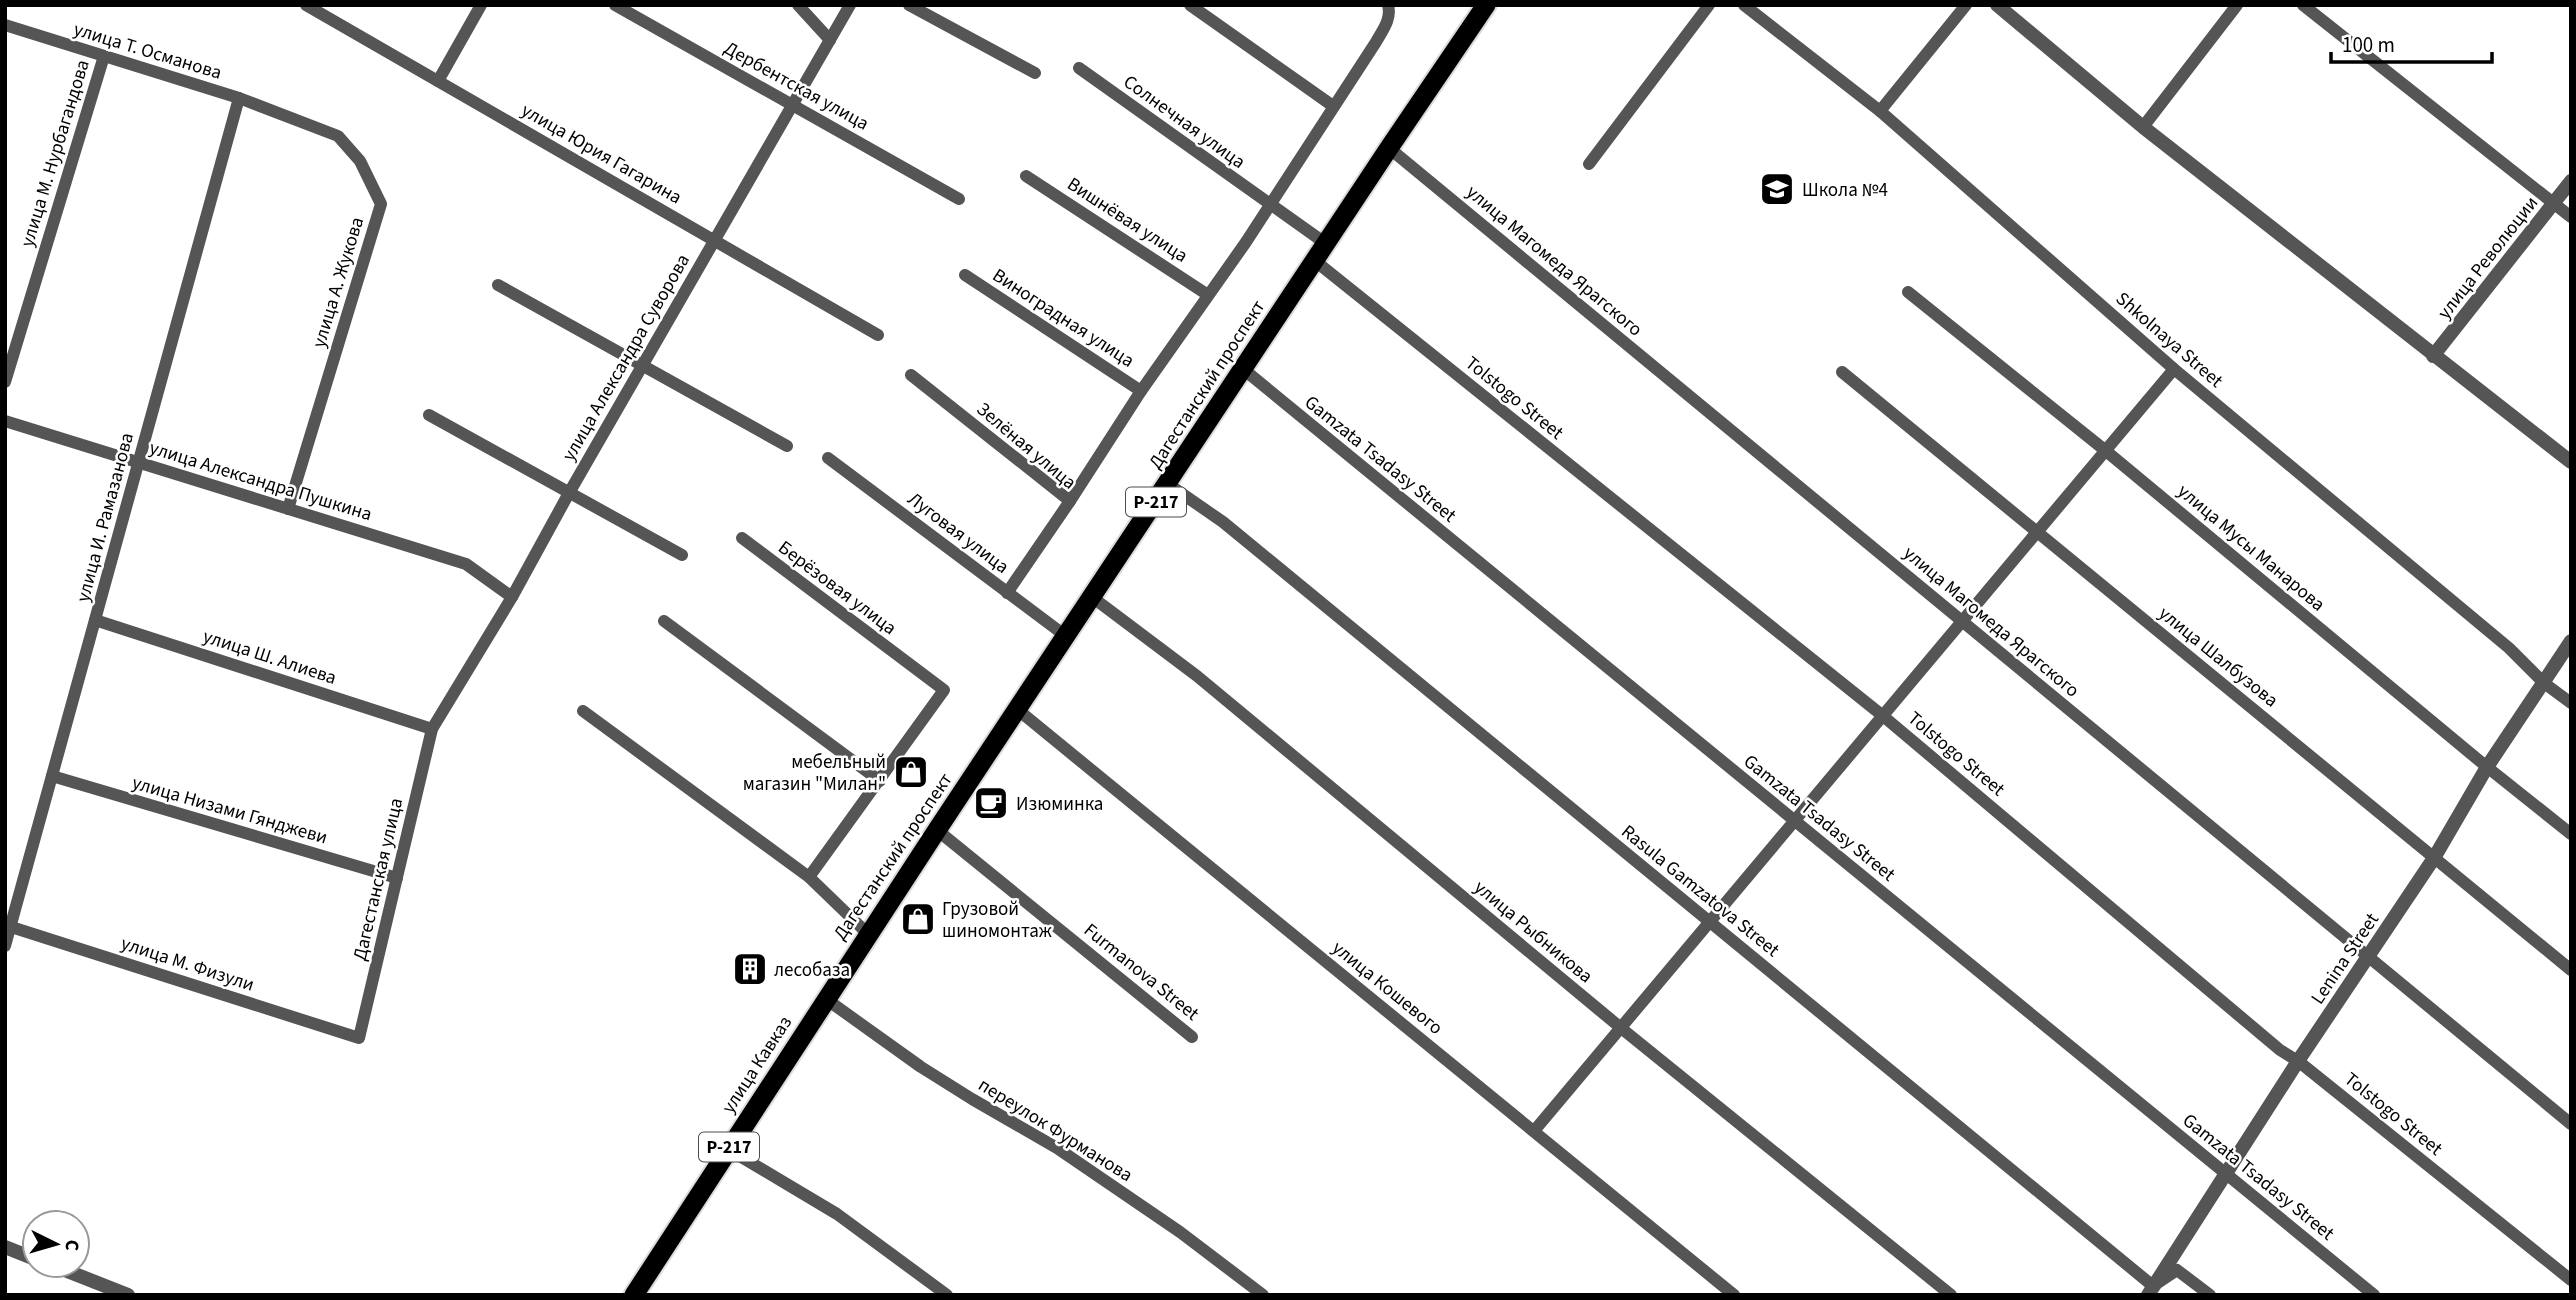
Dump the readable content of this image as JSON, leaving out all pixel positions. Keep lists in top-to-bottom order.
{
  "streets": {
    "highway": ["Дагестанский проспект", "Р-217", "улица Кавказ"],
    "street": [
      "улица Т. Османова",
      "Дербентская улица",
      "Солнечная улица",
      "улица М. Нурбагандова",
      "улица Юрия Гагарина",
      "Вишнёвая улица",
      "улица Революции",
      "улица Магомеда Ярагского",
      "улица А. Жукова",
      "Виноградная улица",
      "Shkolnaya Street",
      "улица Александра Суворова",
      "Tolstogo Street",
      "Зелёная улица",
      "Gamzata Tsadasy Street",
      "улица Александра Пушкина",
      "улица И. Рамазанова",
      "Луговая улица",
      "улица Мусы Манарова",
      "Берёзовая улица",
      "улица Ш. Алиева",
      "улица Шалбузова",
      "улица Низами Гянджеви",
      "Дагестанская улица",
      "Rasula Gamzatova Street",
      "улица Рыбникова",
      "Lenina Street",
      "улица М. Физули",
      "Furmanova Street",
      "улица Кошевого",
      "переулок Фурманова"
    ]
  },
  "crossings": [
    ["улица Т. Османова", "улица М. Нурбагандова"],
    ["улица Т. Османова", "улица А. Жукова"],
    ["улица Т. Османова", "улица И. Рамазанова"],
    ["Дербентская улица", "улица Александра Суворова"],
    ["Солнечная улица", "Дагестанский проспект"],
    ["Солнечная улица", "Tolstogo Street"],
    ["улица Юрия Гагарина", "улица Александра Суворова"],
    ["улица Магомеда Ярагского", "Дагестанский проспект"],
    ["улица Магомеда Ярагского", "Lenina Street"],
    ["улица А. Жукова", "улица Александра Пушкина"],
    ["улица А. Жукова", "улица И. Рамазанова"],
    ["Shkolnaya Street", "Lenina Street"],
    ["улица Александра Суворова", "улица Александра Пушкина"],
    ["улица Александра Суворова", "улица Ш. Алиева"],
    ["улица Александра Суворова", "Дагестанская улица"],
    ["Дагестанский проспект", "Tolstogo Street"],
    ["Дагестанский проспект", "Gamzata Tsadasy Street"],
    ["Дагестанский проспект", "Луговая улица"],
    ["Дагестанский проспект", "Rasula Gamzatova Street"],
    ["Дагестанский проспект", "улица Рыбникова"],
    ["Дагестанский проспект", "Furmanova Street"],
    ["Дагестанский проспект", "улица Кошевого"],
    ["Дагестанский проспект", "улица Кавказ"],
    ["Дагестанский проспект", "переулок Фурманова"],
    ["Tolstogo Street", "Lenina Street"],
    ["Зелёная улица", "Луговая улица"],
    ["Gamzata Tsadasy Street", "Lenina Street"],
    ["улица Александра Пушкина", "улица И. Рамазанова"],
    ["улица И. Рамазанова", "улица Ш. Алиева"],
    ["улица И. Рамазанова", "улица Низами Гянджеви"],
    ["улица И. Рамазанова", "улица М. Физули"],
    ["улица Мусы Манарова", "Lenina Street"],
    ["улица Ш. Алиева", "Дагестанская улица"],
    ["улица Шалбузова", "Lenina Street"],
    ["улица Низами Гянджеви", "Дагестанская улица"],
    ["Дагестанская улица", "улица М. Физули"],
    ["Rasula Gamzatova Street", "Lenina Street"],
    ["улица Кавказ", "переулок Фурманова"]
  ],
  "places": {
    "school or university": ["Школа №4"],
    "shop": ["мебельный магазин \"Милан\"", "Грузовой шиномонтаж"],
    "cafe": ["Изюминка"],
    "building": ["лесобаза"]
  },
  "scale_bar": "100 m",
  "north": "right"
}
